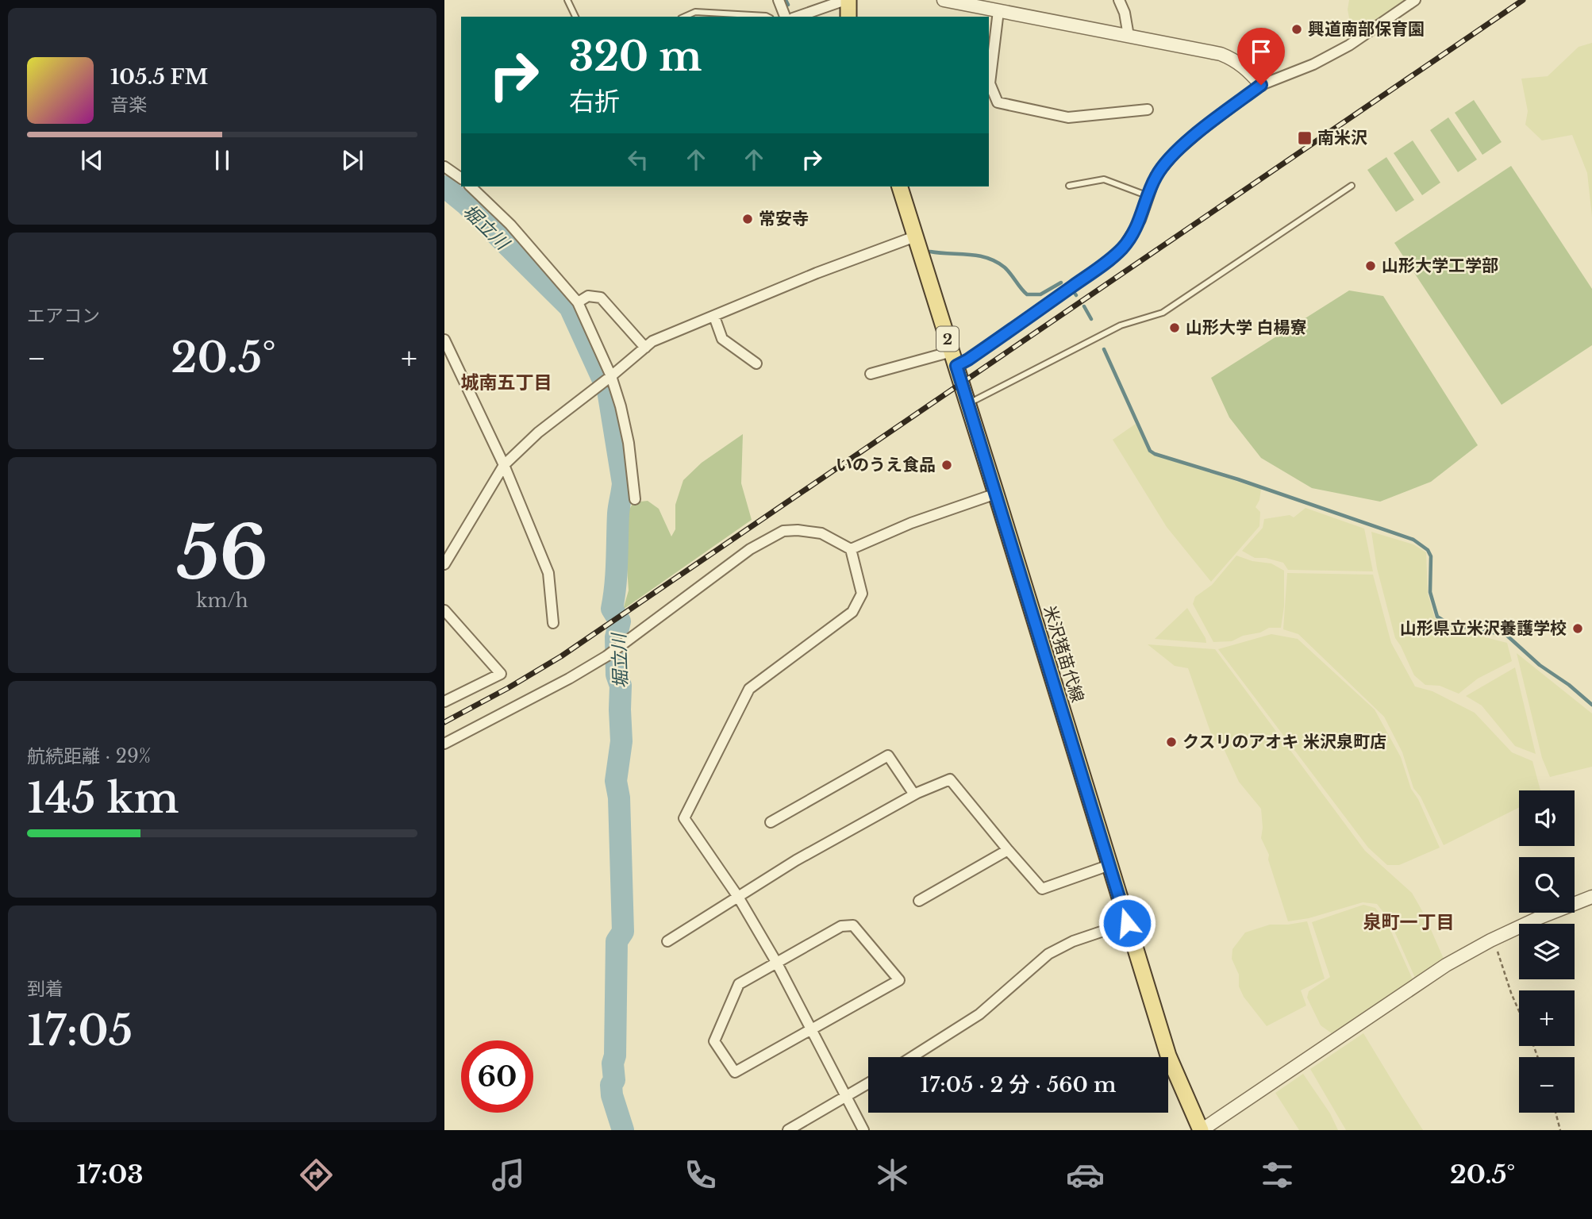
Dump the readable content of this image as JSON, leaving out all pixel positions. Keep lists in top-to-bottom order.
{
  "streets": {
    "main road": ["2", "米沢猪苗代線"]
  },
  "districts": ["城南五丁目", "泉町一丁目"],
  "water": ["堀立川"],
  "places": {
    "other": [
      "興道南部保育園",
      "常安寺",
      "山形大学工学部",
      "山形大学 白楊寮",
      "いのうえ食品",
      "山形県立米沢養護学校",
      "クスリのアオキ 米沢泉町店"
    ],
    "transit": ["南米沢"]
  },
  "page": {
    "turn": ["320 m", "右折"],
    "song": ["105.5 FM", "音楽"],
    "tile": [
      "エアコン",
      ["56", "km/h"],
      ["航続距離 · 29%", "145 km"],
      ["到着", "17:05"]
    ],
    "heat": ["−", "20.5°", "+"],
    "map_buttons": ["+", "−"],
    "limit": "60",
    "trip": "17:05 · 2 分 · 560 m",
    "tabs": ["17:03", "20.5°"]
  }
}
